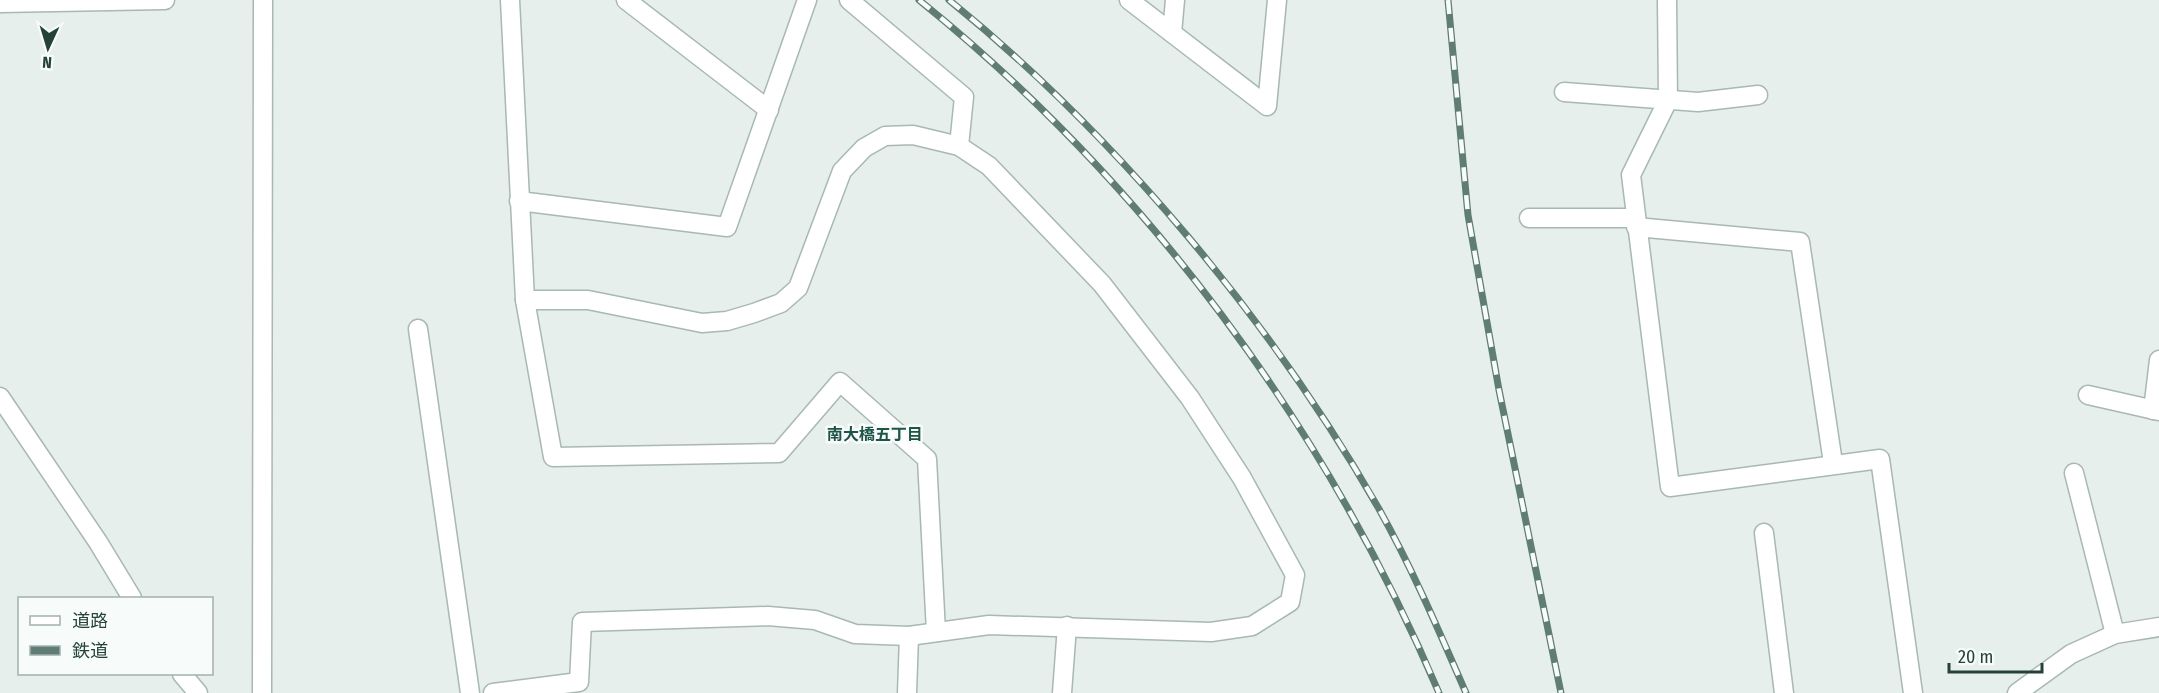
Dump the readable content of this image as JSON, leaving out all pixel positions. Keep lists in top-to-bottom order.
{
  "districts": ["南大橋五丁目"],
  "legend": ["道路", "鉄道"],
  "scale_bar": "20 m",
  "north": "bottom"
}
